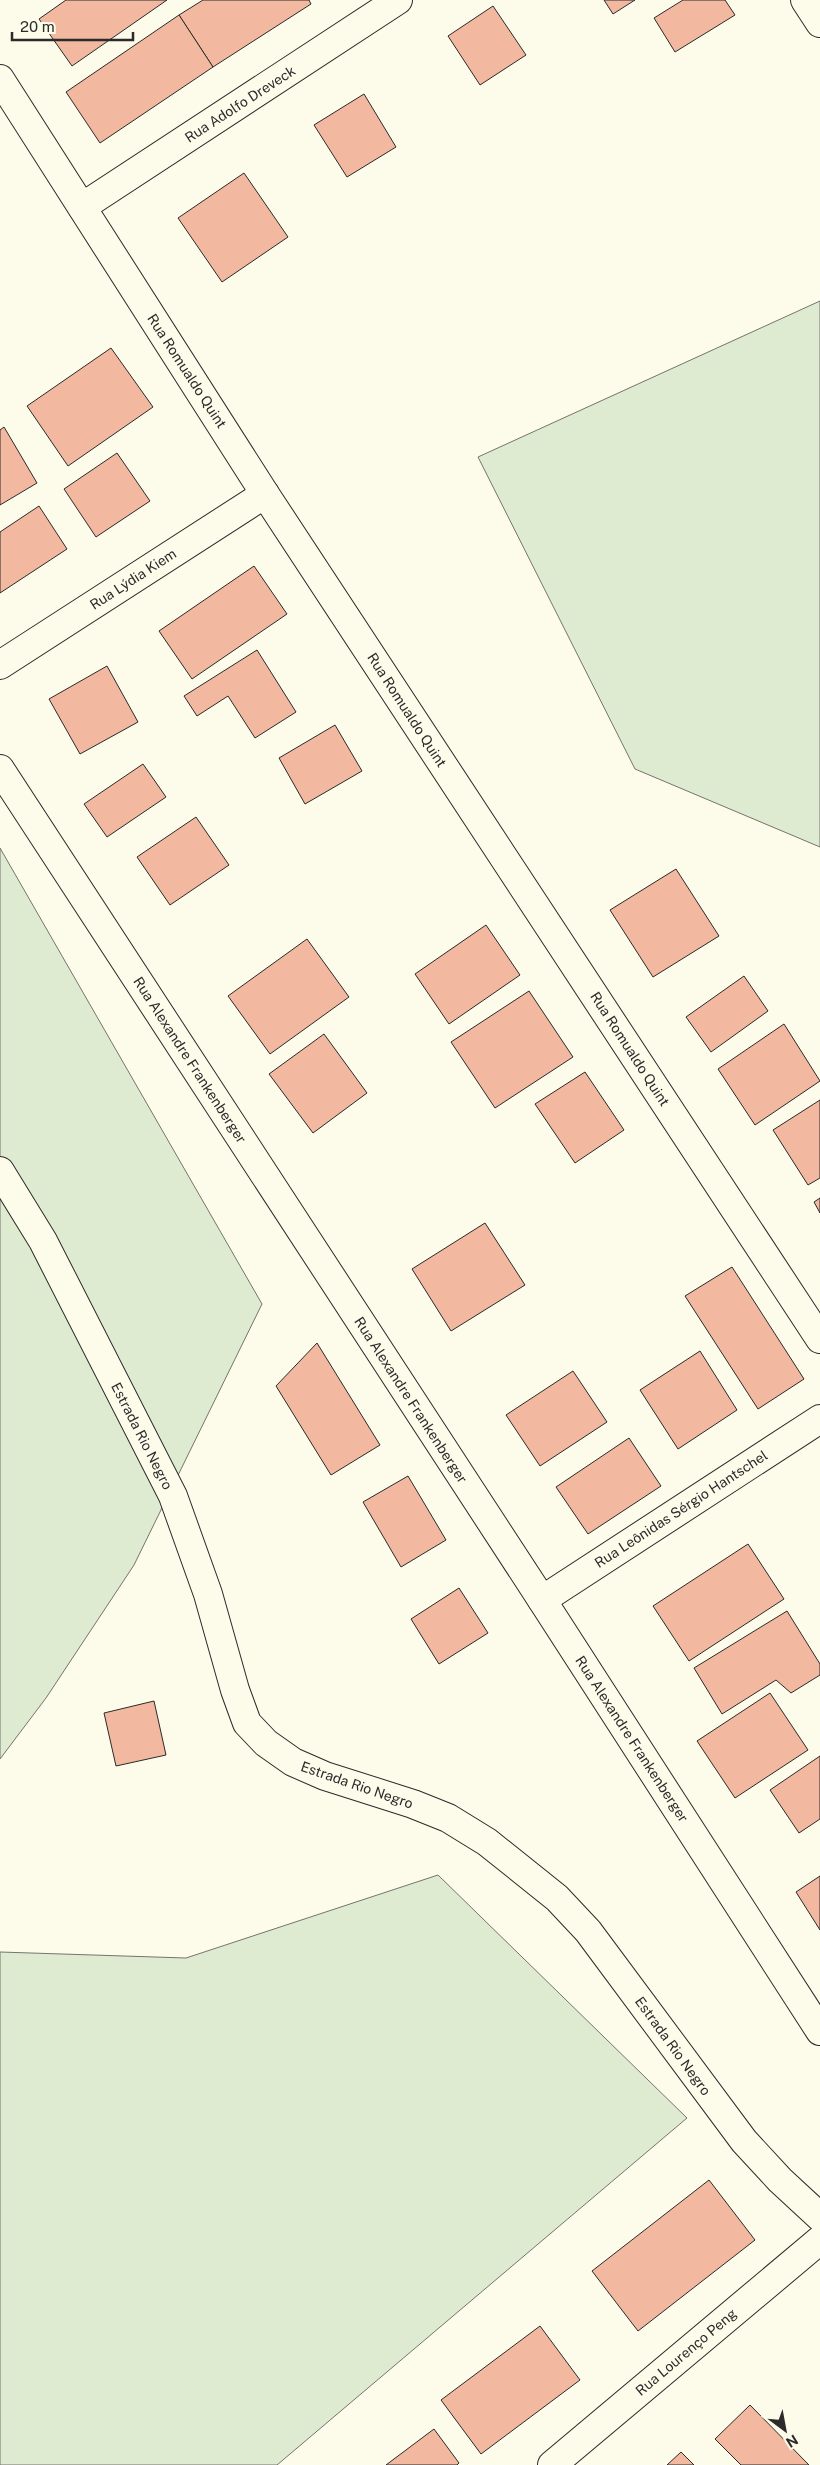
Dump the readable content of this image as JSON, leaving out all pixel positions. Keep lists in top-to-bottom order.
{
  "streets": {
    "street": [
      "Rua Adolfo Dreveck",
      "Rua Romualdo Quint",
      "Rua Lýdia Kiem",
      "Rua Alexandre Frankenberger",
      "Estrada Rio Negro",
      "Rua Leônidas Sérgio Hantschel",
      "Rua Lourenço Peng"
    ]
  },
  "crossings": [
    ["Rua Adolfo Dreveck", "Rua Romualdo Quint"],
    ["Rua Romualdo Quint", "Rua Lýdia Kiem"],
    ["Rua Alexandre Frankenberger", "Rua Leônidas Sérgio Hantschel"]
  ],
  "scale_bar": "20 m",
  "north": "bottom right"
}
